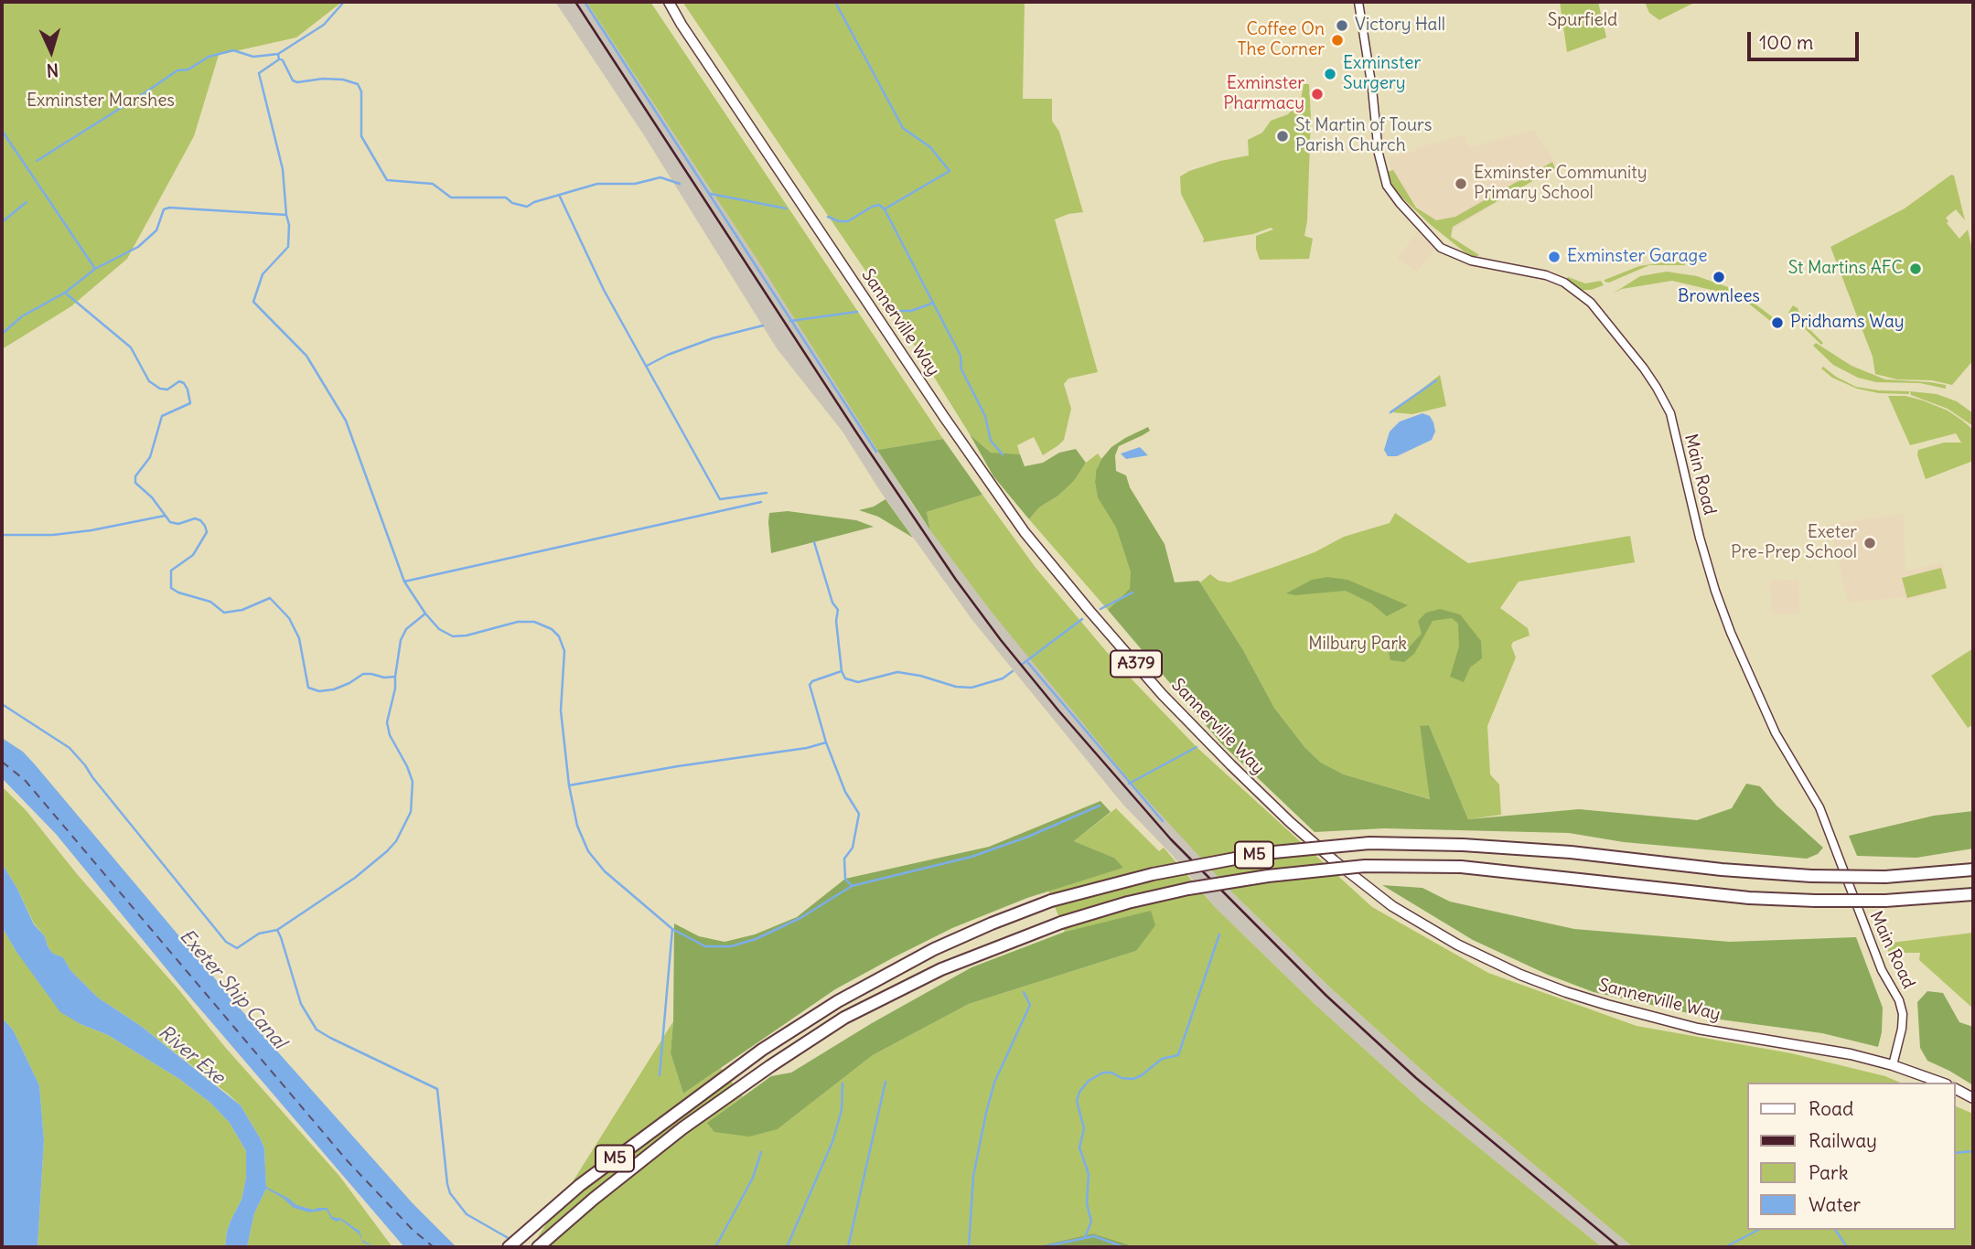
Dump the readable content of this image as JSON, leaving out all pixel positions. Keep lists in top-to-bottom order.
{
  "streets": {
    "highway": ["M5"],
    "main road": ["Sannerville Way", "A379"],
    "street": ["Main Road"]
  },
  "crossings": [
    ["Sannerville Way", "Main Road"]
  ],
  "water": ["Exeter Ship Canal", "River Exe"],
  "parks": ["Spurfield", "Exminster Marshes", "Milbury Park"],
  "places": [
    "Victory Hall",
    "Coffee On The Corner",
    "Exminster Surgery",
    "Exminster Pharmacy",
    "St Martin of Tours Parish Church",
    "Exminster Community Primary School",
    "Exminster Garage",
    "St Martins AFC",
    "Brownlees",
    "Pridhams Way",
    "Exeter Pre-Prep School"
  ],
  "legend": [
    "Road",
    "Railway",
    "Park",
    "Water"
  ],
  "scale_bar": "100 m",
  "north": "bottom"
}
